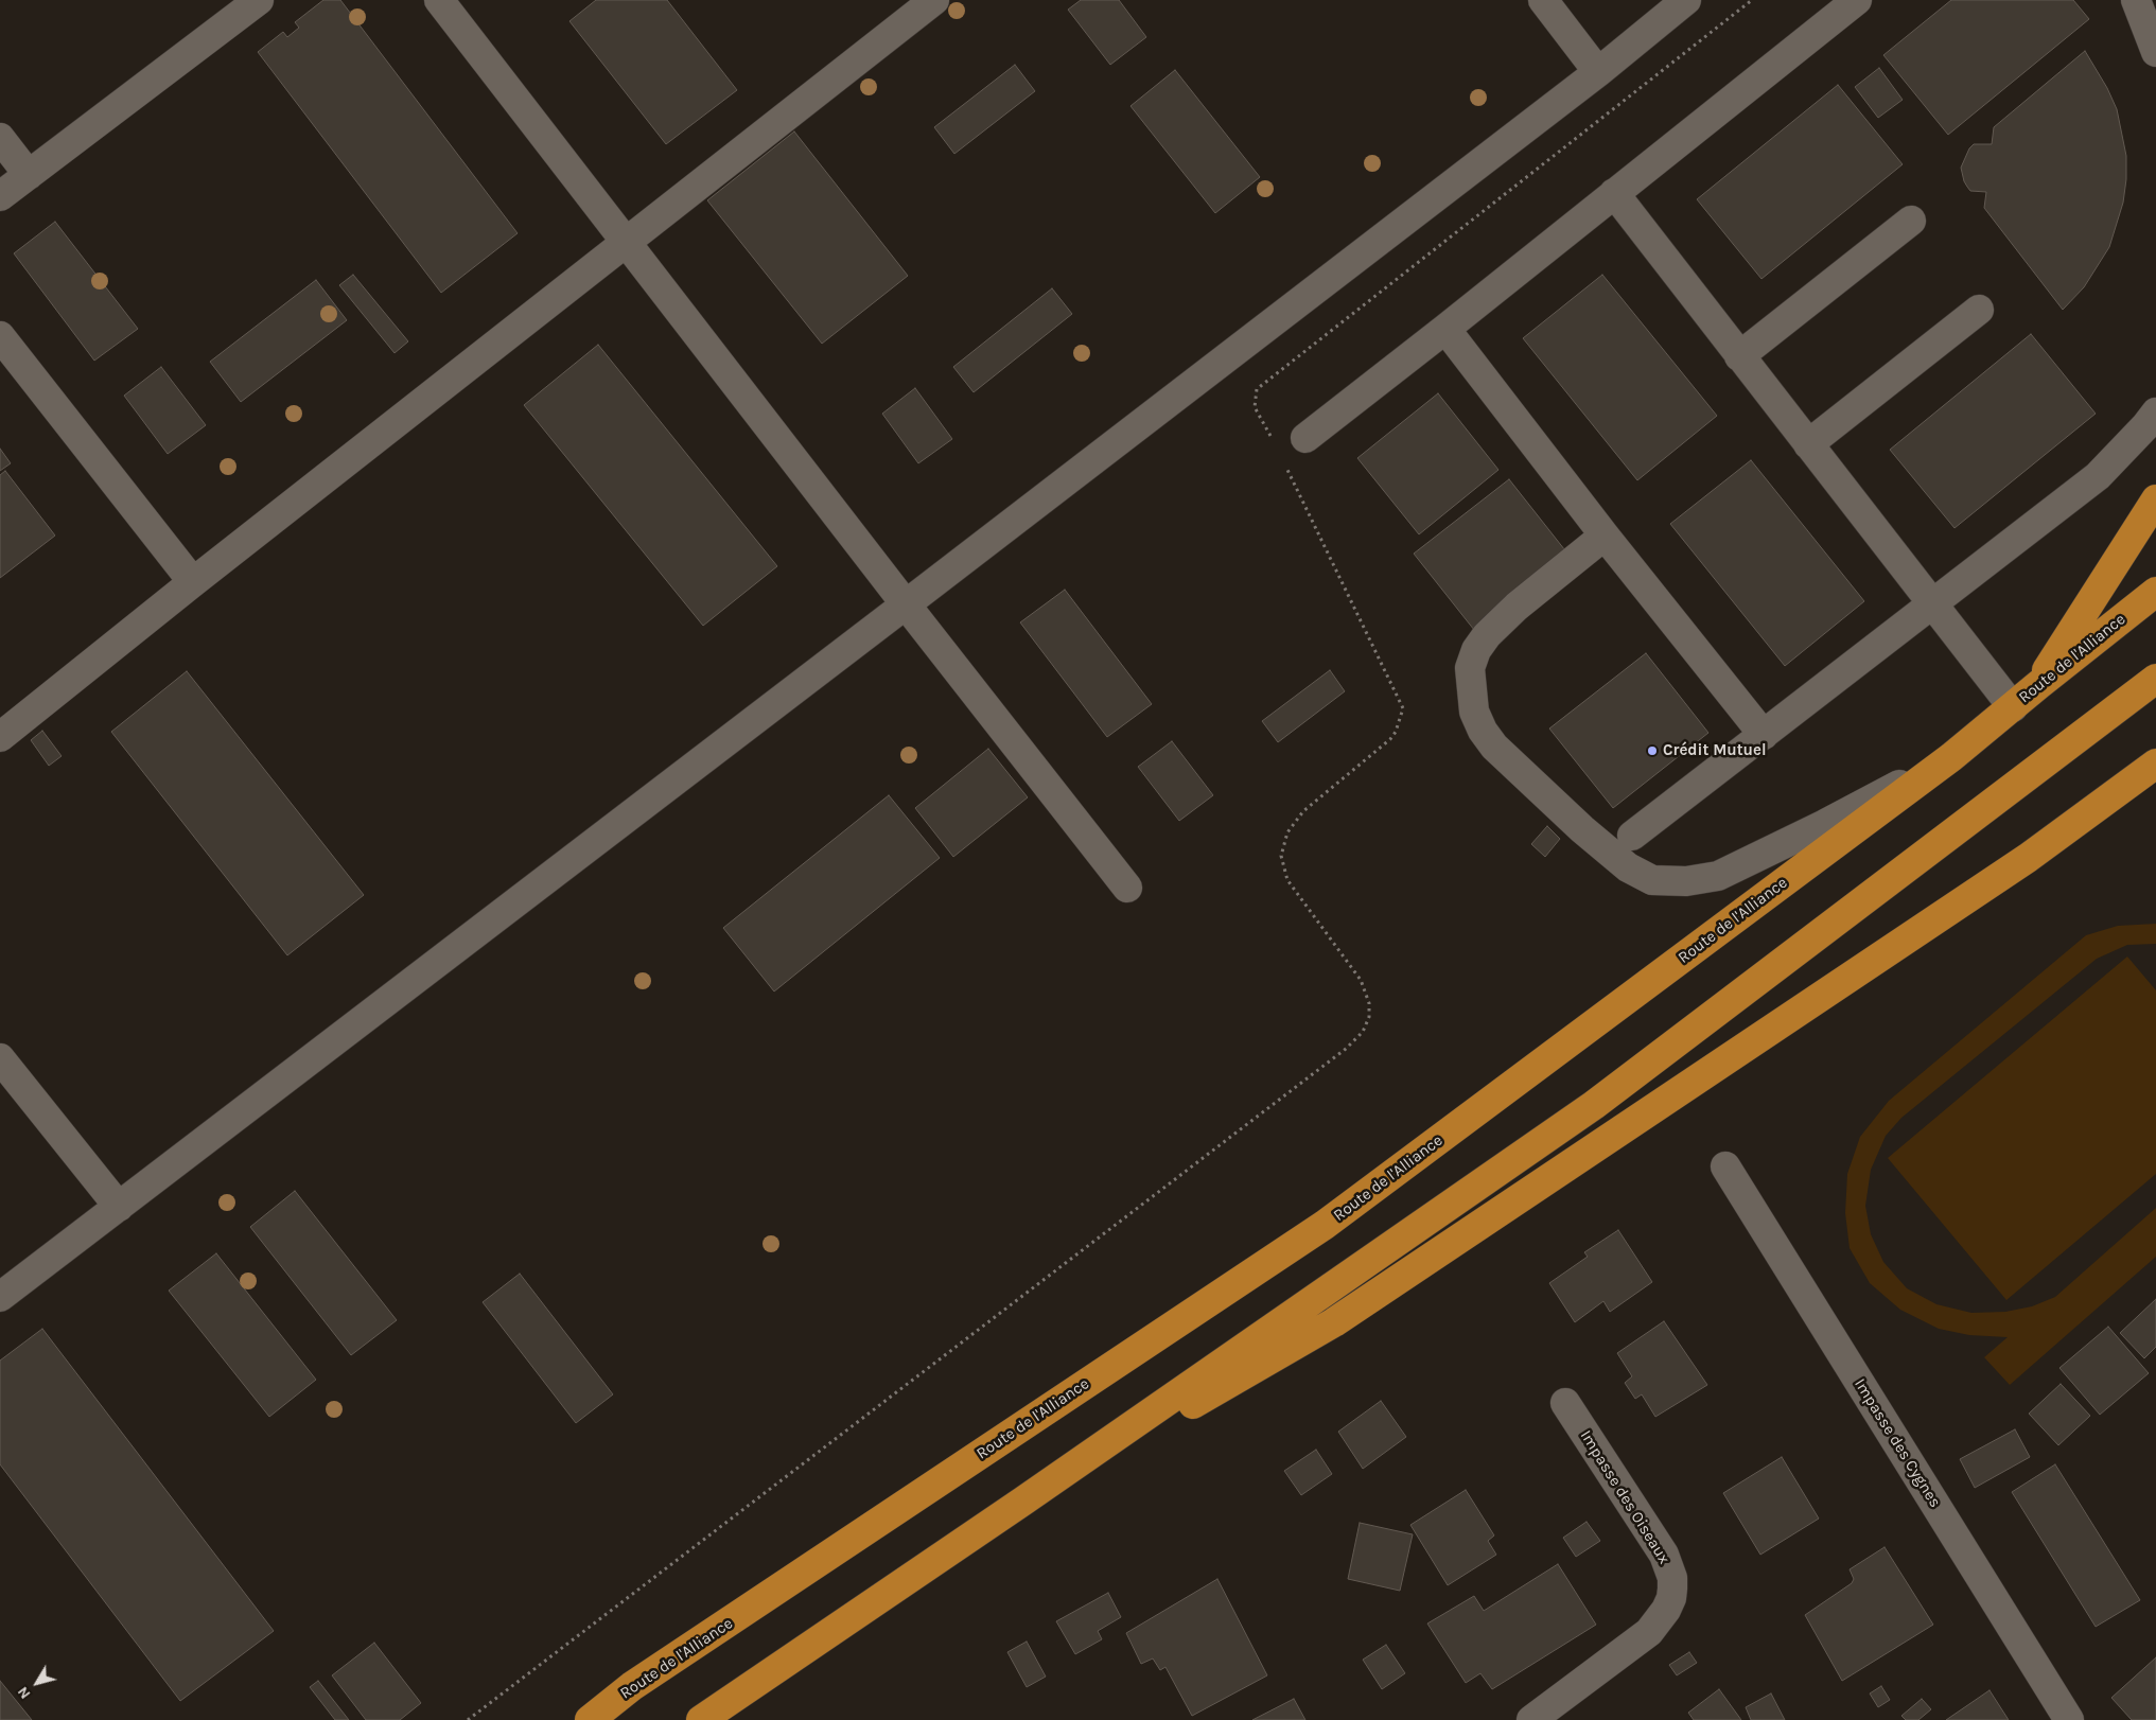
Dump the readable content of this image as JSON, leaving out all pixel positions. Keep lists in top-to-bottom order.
{
  "streets": {
    "highway": ["Route de l'Alliance"],
    "street": ["Impasse des Cygnes", "Impasse des Oiseaux"]
  },
  "places": ["Crédit Mutuel"],
  "north": "bottom left"
}
